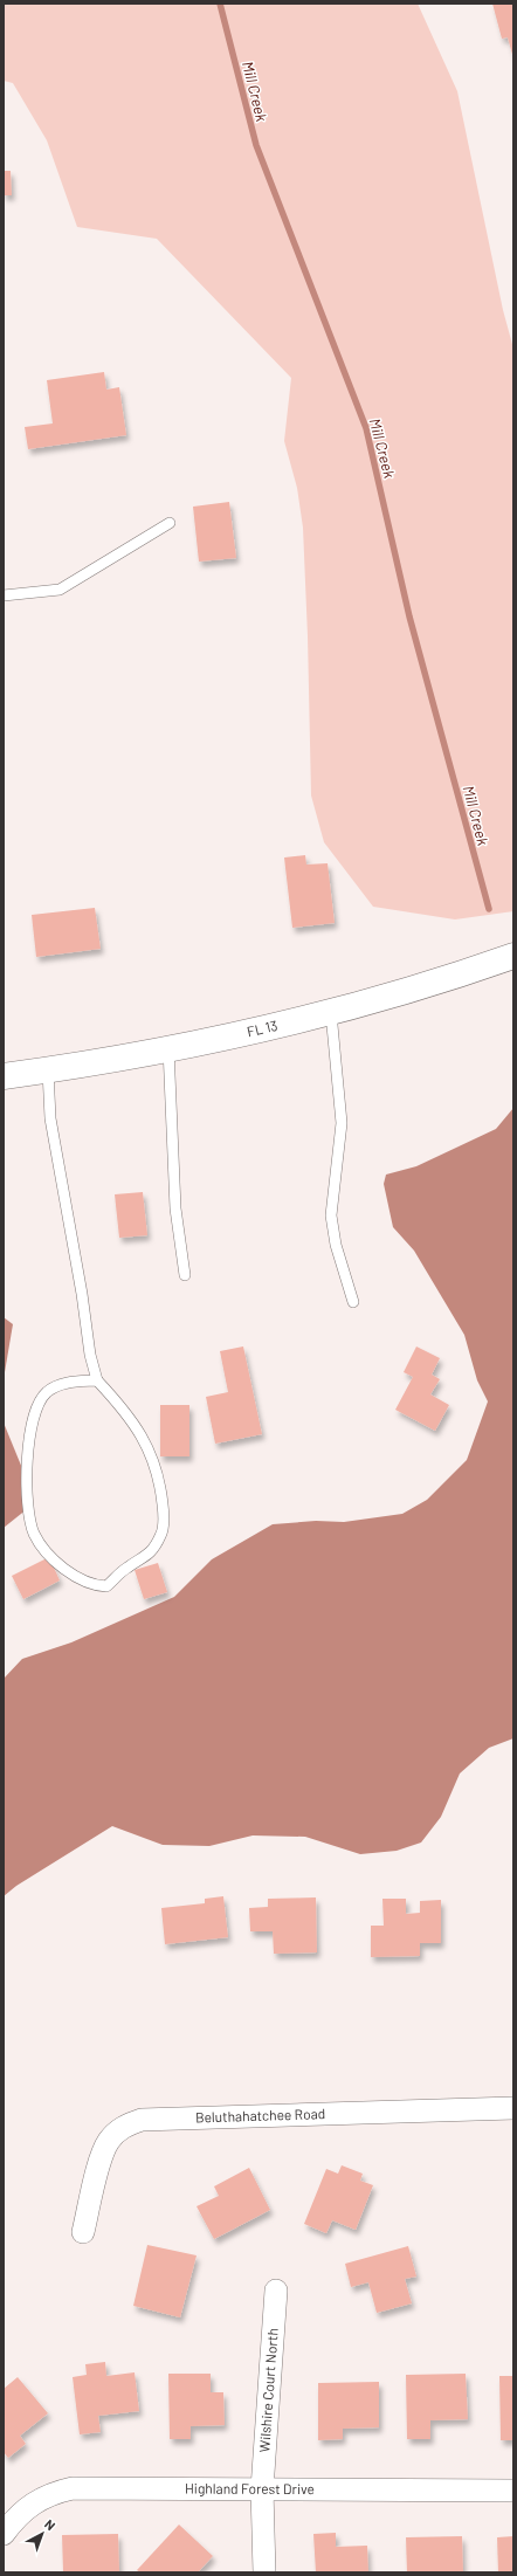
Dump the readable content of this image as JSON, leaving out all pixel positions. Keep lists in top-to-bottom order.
{
  "streets": {
    "main road": ["FL 13"],
    "street": ["Beluthahatchee Road", "Wilshire Court North", "Highland Forest Drive"]
  },
  "crossings": [
    ["Wilshire Court North", "Highland Forest Drive"]
  ],
  "water": ["Mill Creek"],
  "north": "top right"
}
